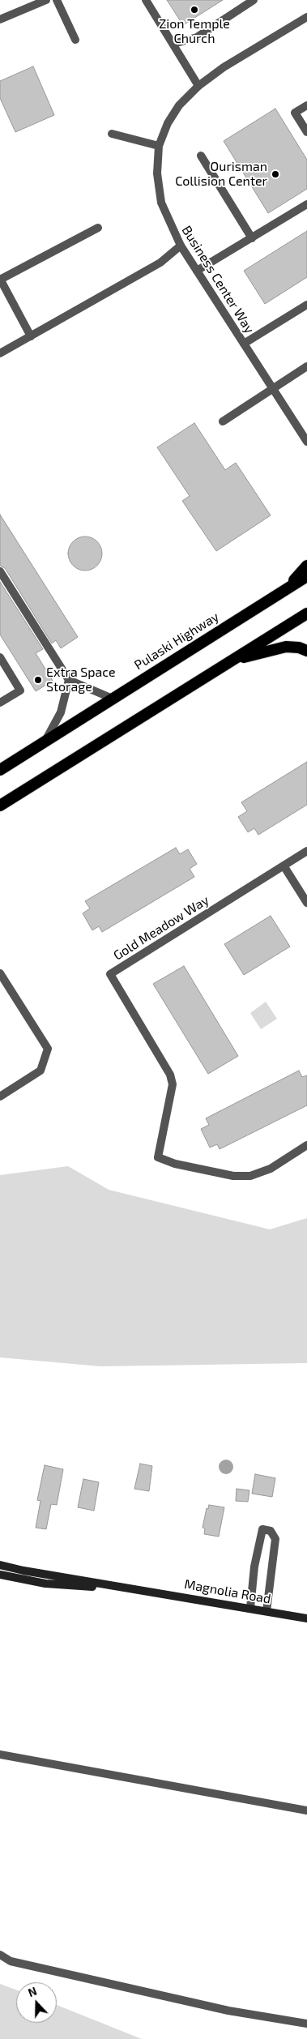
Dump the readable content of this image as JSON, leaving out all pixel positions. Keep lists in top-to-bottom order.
{
  "streets": {
    "highway": ["Pulaski Highway"],
    "main road": ["Magnolia Road"],
    "street": ["Business Center Way", "Gold Meadow Way"]
  },
  "places": ["Zion Temple Church", "Ourisman Collision Center", "Extra Space Storage"],
  "north": "top"
}
